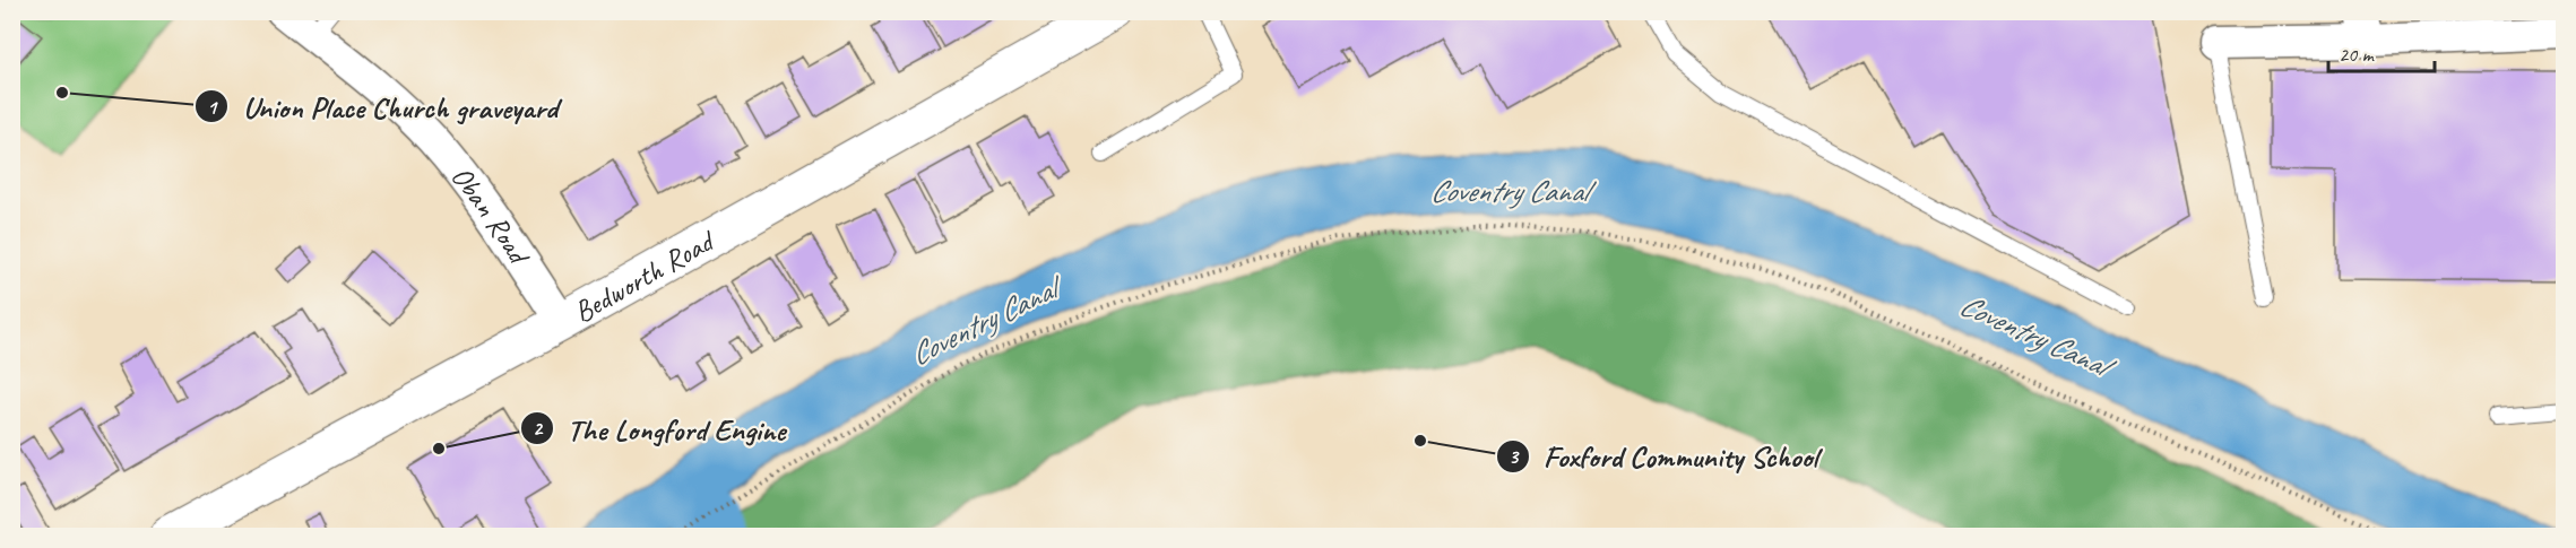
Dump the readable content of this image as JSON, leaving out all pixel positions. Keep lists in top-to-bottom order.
{
  "streets": {
    "main road": ["Bedworth Road"],
    "street": ["Oban Road"]
  },
  "crossings": [
    ["Oban Road", "Bedworth Road"]
  ],
  "water": ["Coventry Canal"],
  "places": ["Union Place Church graveyard", "Foxford Community School", "The Longford Engine"],
  "scale_bar": "20 m"
}
